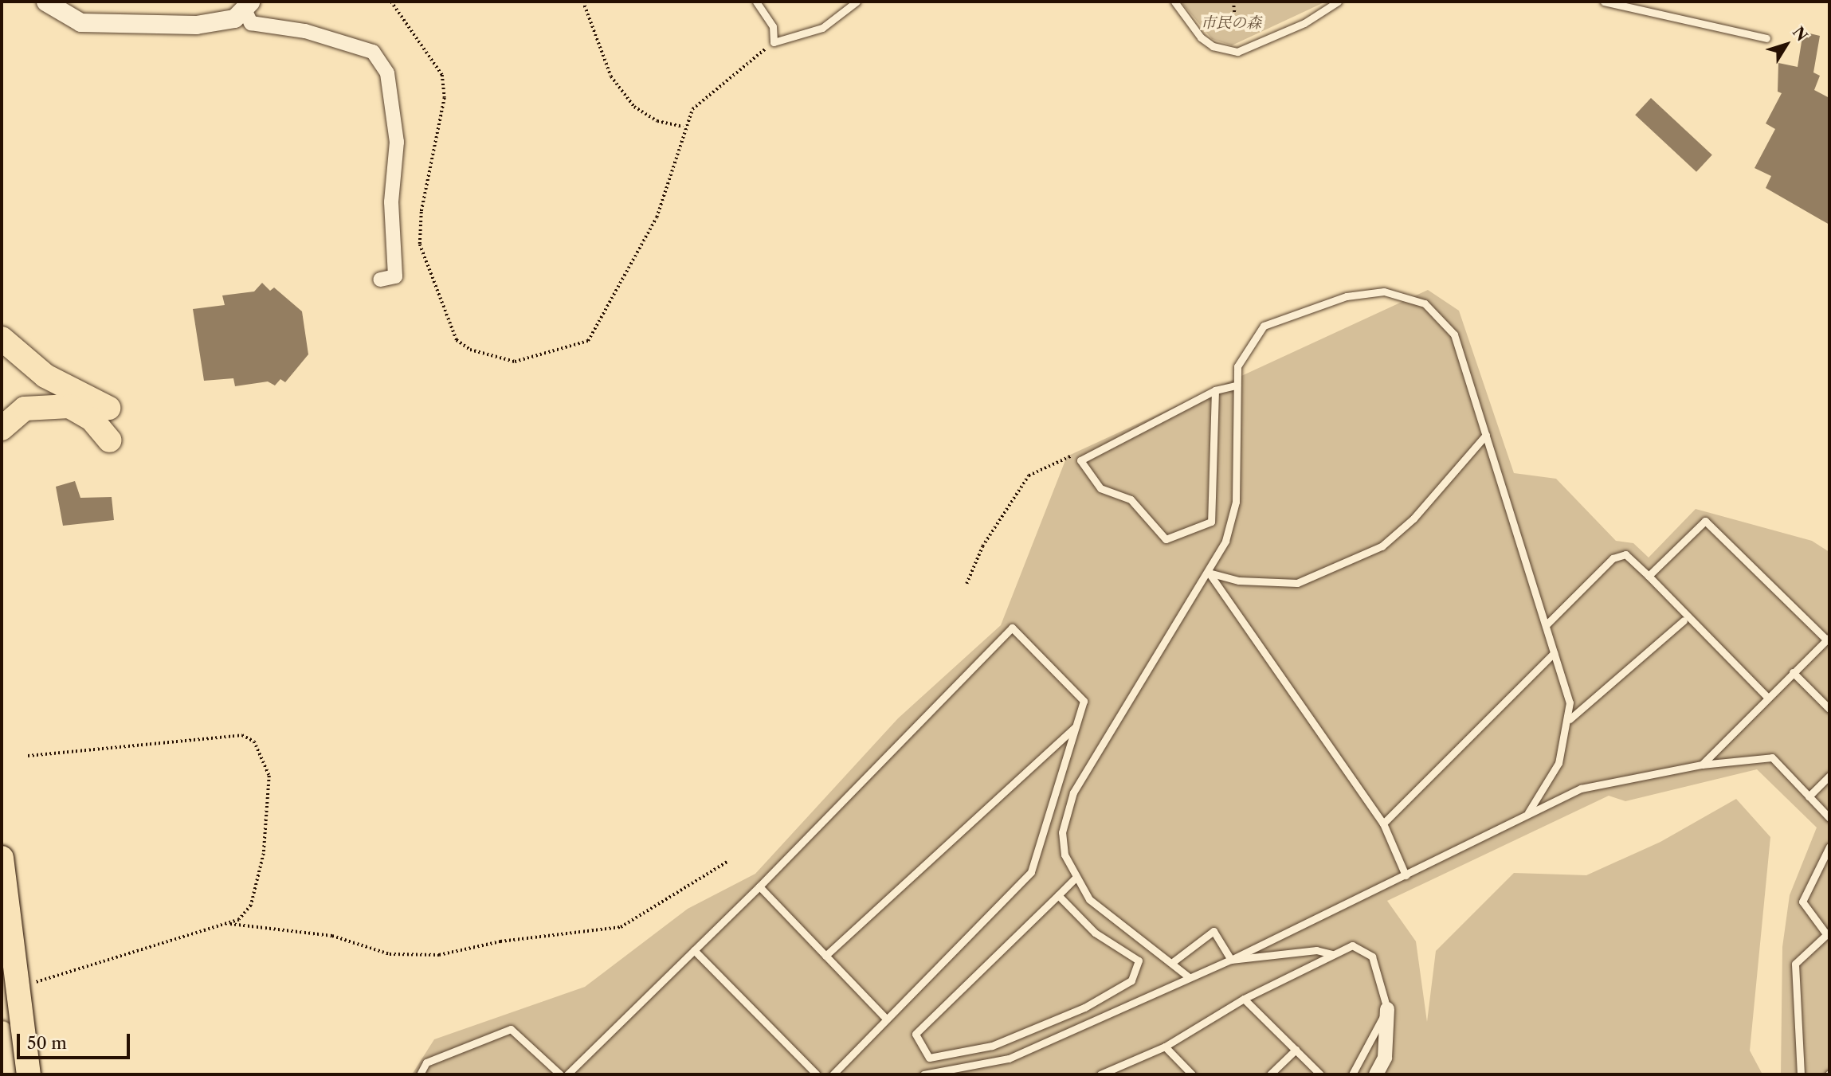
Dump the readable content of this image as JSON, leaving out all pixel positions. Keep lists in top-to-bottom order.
{
  "parks": ["市民の森"],
  "scale_bar": "50 m",
  "north": "top right"
}
